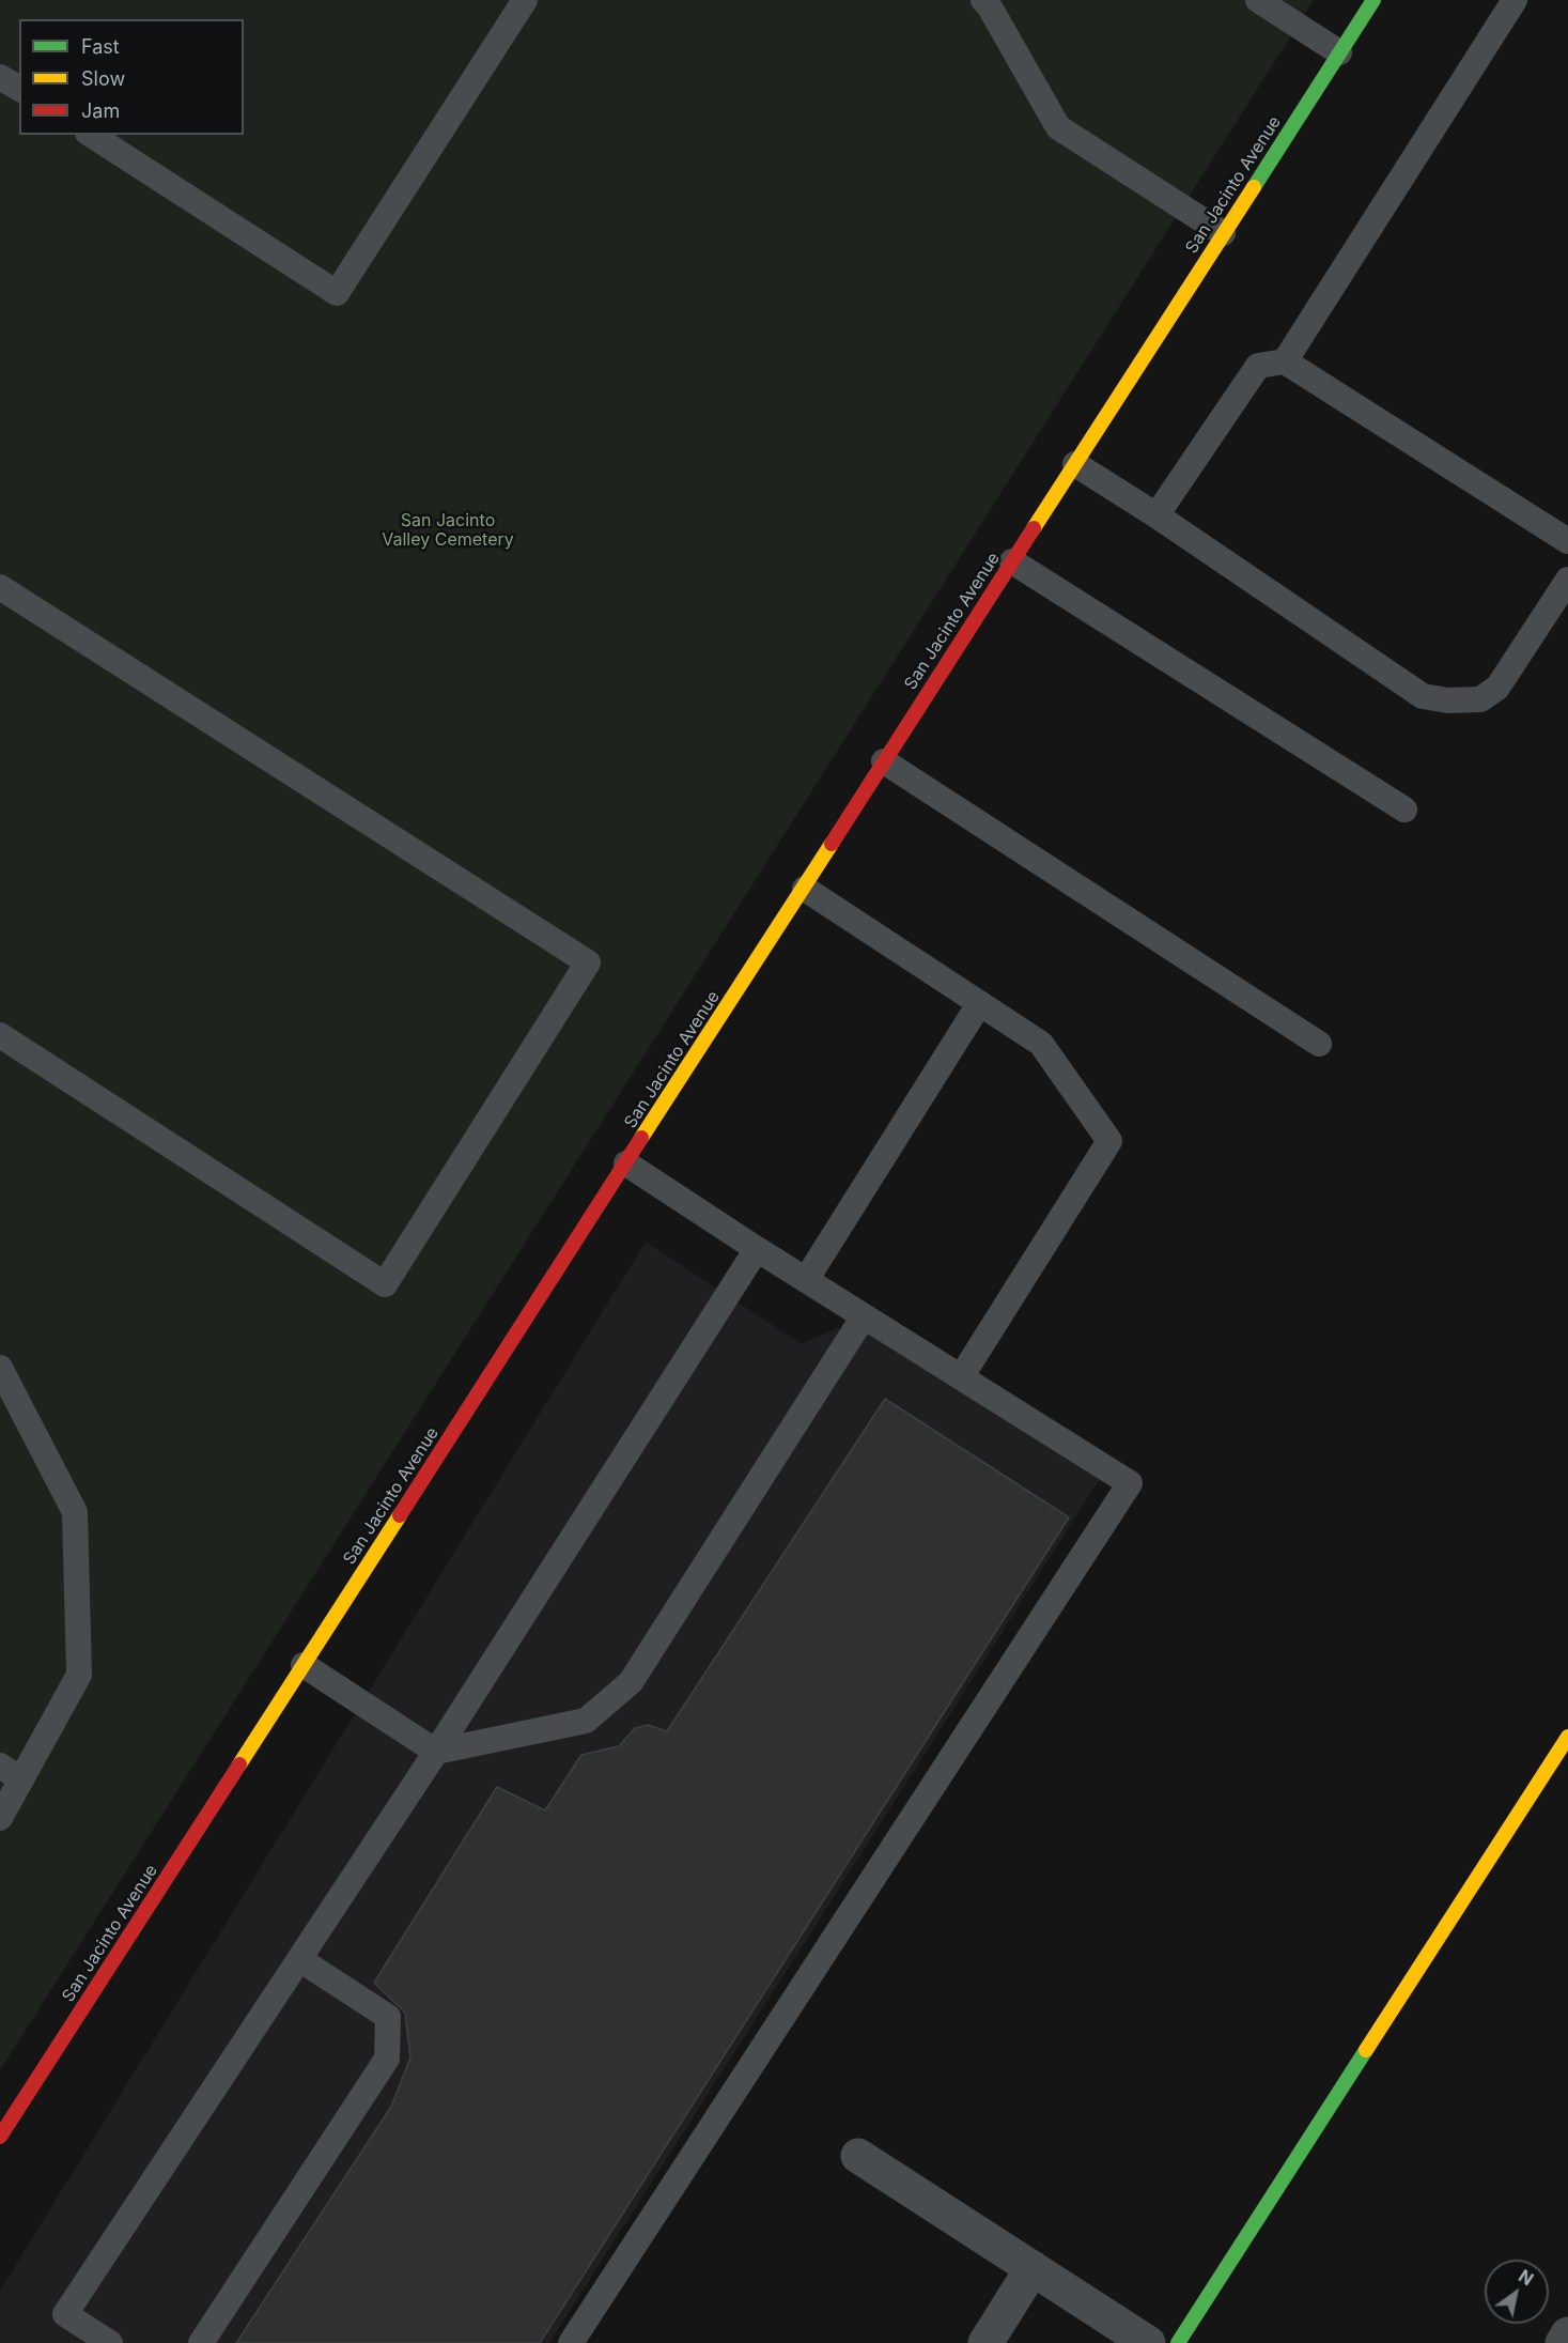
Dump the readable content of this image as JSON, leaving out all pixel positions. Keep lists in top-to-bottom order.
{
  "streets": {
    "main road": ["San Jacinto Avenue"]
  },
  "parks": ["San Jacinto Valley Cemetery"],
  "legend": ["Fast", "Slow", "Jam"],
  "north": "top right"
}
